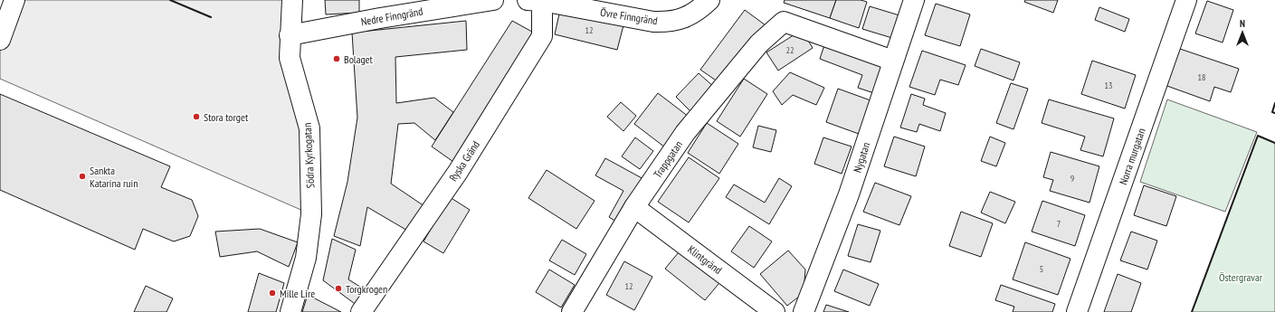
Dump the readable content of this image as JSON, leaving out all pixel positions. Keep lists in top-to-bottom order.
{
  "streets": {
    "street": [
      "Nedre Finngränd",
      "Övre Finngränd",
      "Södra Kyrkogatan",
      "Norra murgatan",
      "Nygatan",
      "Trappgatan",
      "Ryska Gränd",
      "Klintgränd"
    ]
  },
  "crossings": [
    ["Nedre Finngränd", "Södra Kyrkogatan"],
    ["Övre Finngränd", "Ryska Gränd"],
    ["Nygatan", "Trappgatan"],
    ["Trappgatan", "Klintgränd"]
  ],
  "parks": ["Östergravar"],
  "places": [
    "Bolaget",
    "Stora torget",
    "Sankta Katarina ruin",
    "Torgkrogen",
    "Mille Lire"
  ],
  "house_numbers": [
    "12",
    "22",
    "18",
    "13",
    "9",
    "7",
    "5",
    "12"
  ],
  "north": "top"
}
